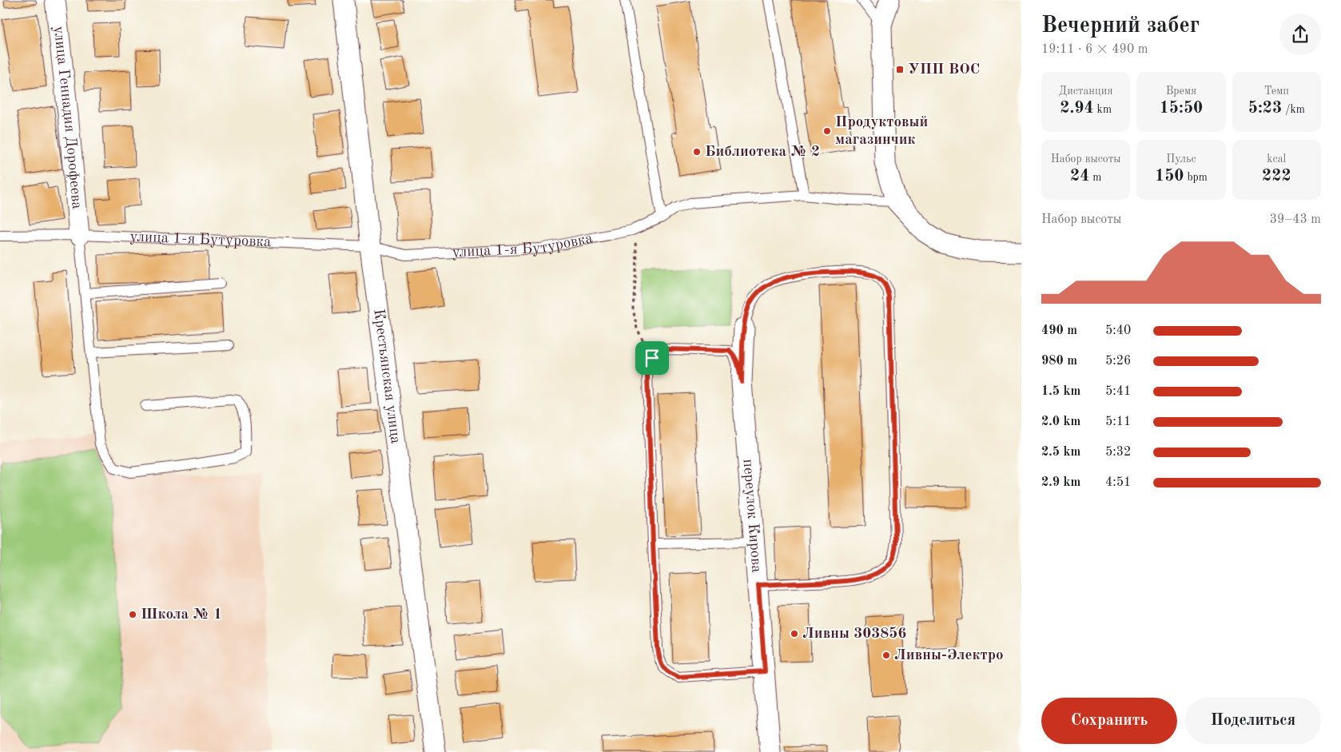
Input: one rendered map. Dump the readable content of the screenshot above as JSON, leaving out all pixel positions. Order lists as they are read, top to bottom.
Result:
{
  "streets": {
    "street": ["улица Геннадия Дорофеева", "Крестьянская улица", "переулок Кирова"],
    "lane": ["улица 1-я Бутуровка"]
  },
  "crossings": [
    ["улица Геннадия Дорофеева", "улица 1-я Бутуровка"],
    ["улица 1-я Бутуровка", "Крестьянская улица"]
  ],
  "places": {
    "transit": ["УПП ВОС"],
    "other": [
      "Продуктовый магазинчик",
      "Библиотека № 2",
      "Школа № 1",
      "Ливны 303856",
      "Ливны-Электро"
    ]
  },
  "page": {
    "heading": ["Вечерний забег", "19:11 · 6 × 490 m"],
    "stats": [
      ["Дистанция", "2.94 km"],
      ["Время", "15:50"],
      ["Темп", "5:23 /km"],
      ["Набор высоты", "24 m"],
      ["Пульс", "150 bpm"],
      ["kcal", "222"]
    ],
    "chart": ["Набор высоты", "39–43 m"],
    "list": [
      {
        "name": "490 m",
        "note": "5:40"
      },
      {
        "name": "980 m",
        "note": "5:26"
      },
      {
        "name": "1.5 km",
        "note": "5:41"
      },
      {
        "name": "2.0 km",
        "note": "5:11"
      },
      {
        "name": "2.5 km",
        "note": "5:32"
      },
      {
        "name": "2.9 km",
        "note": "4:51"
      }
    ],
    "buttons": ["Сохранить", "Поделиться"]
  }
}
